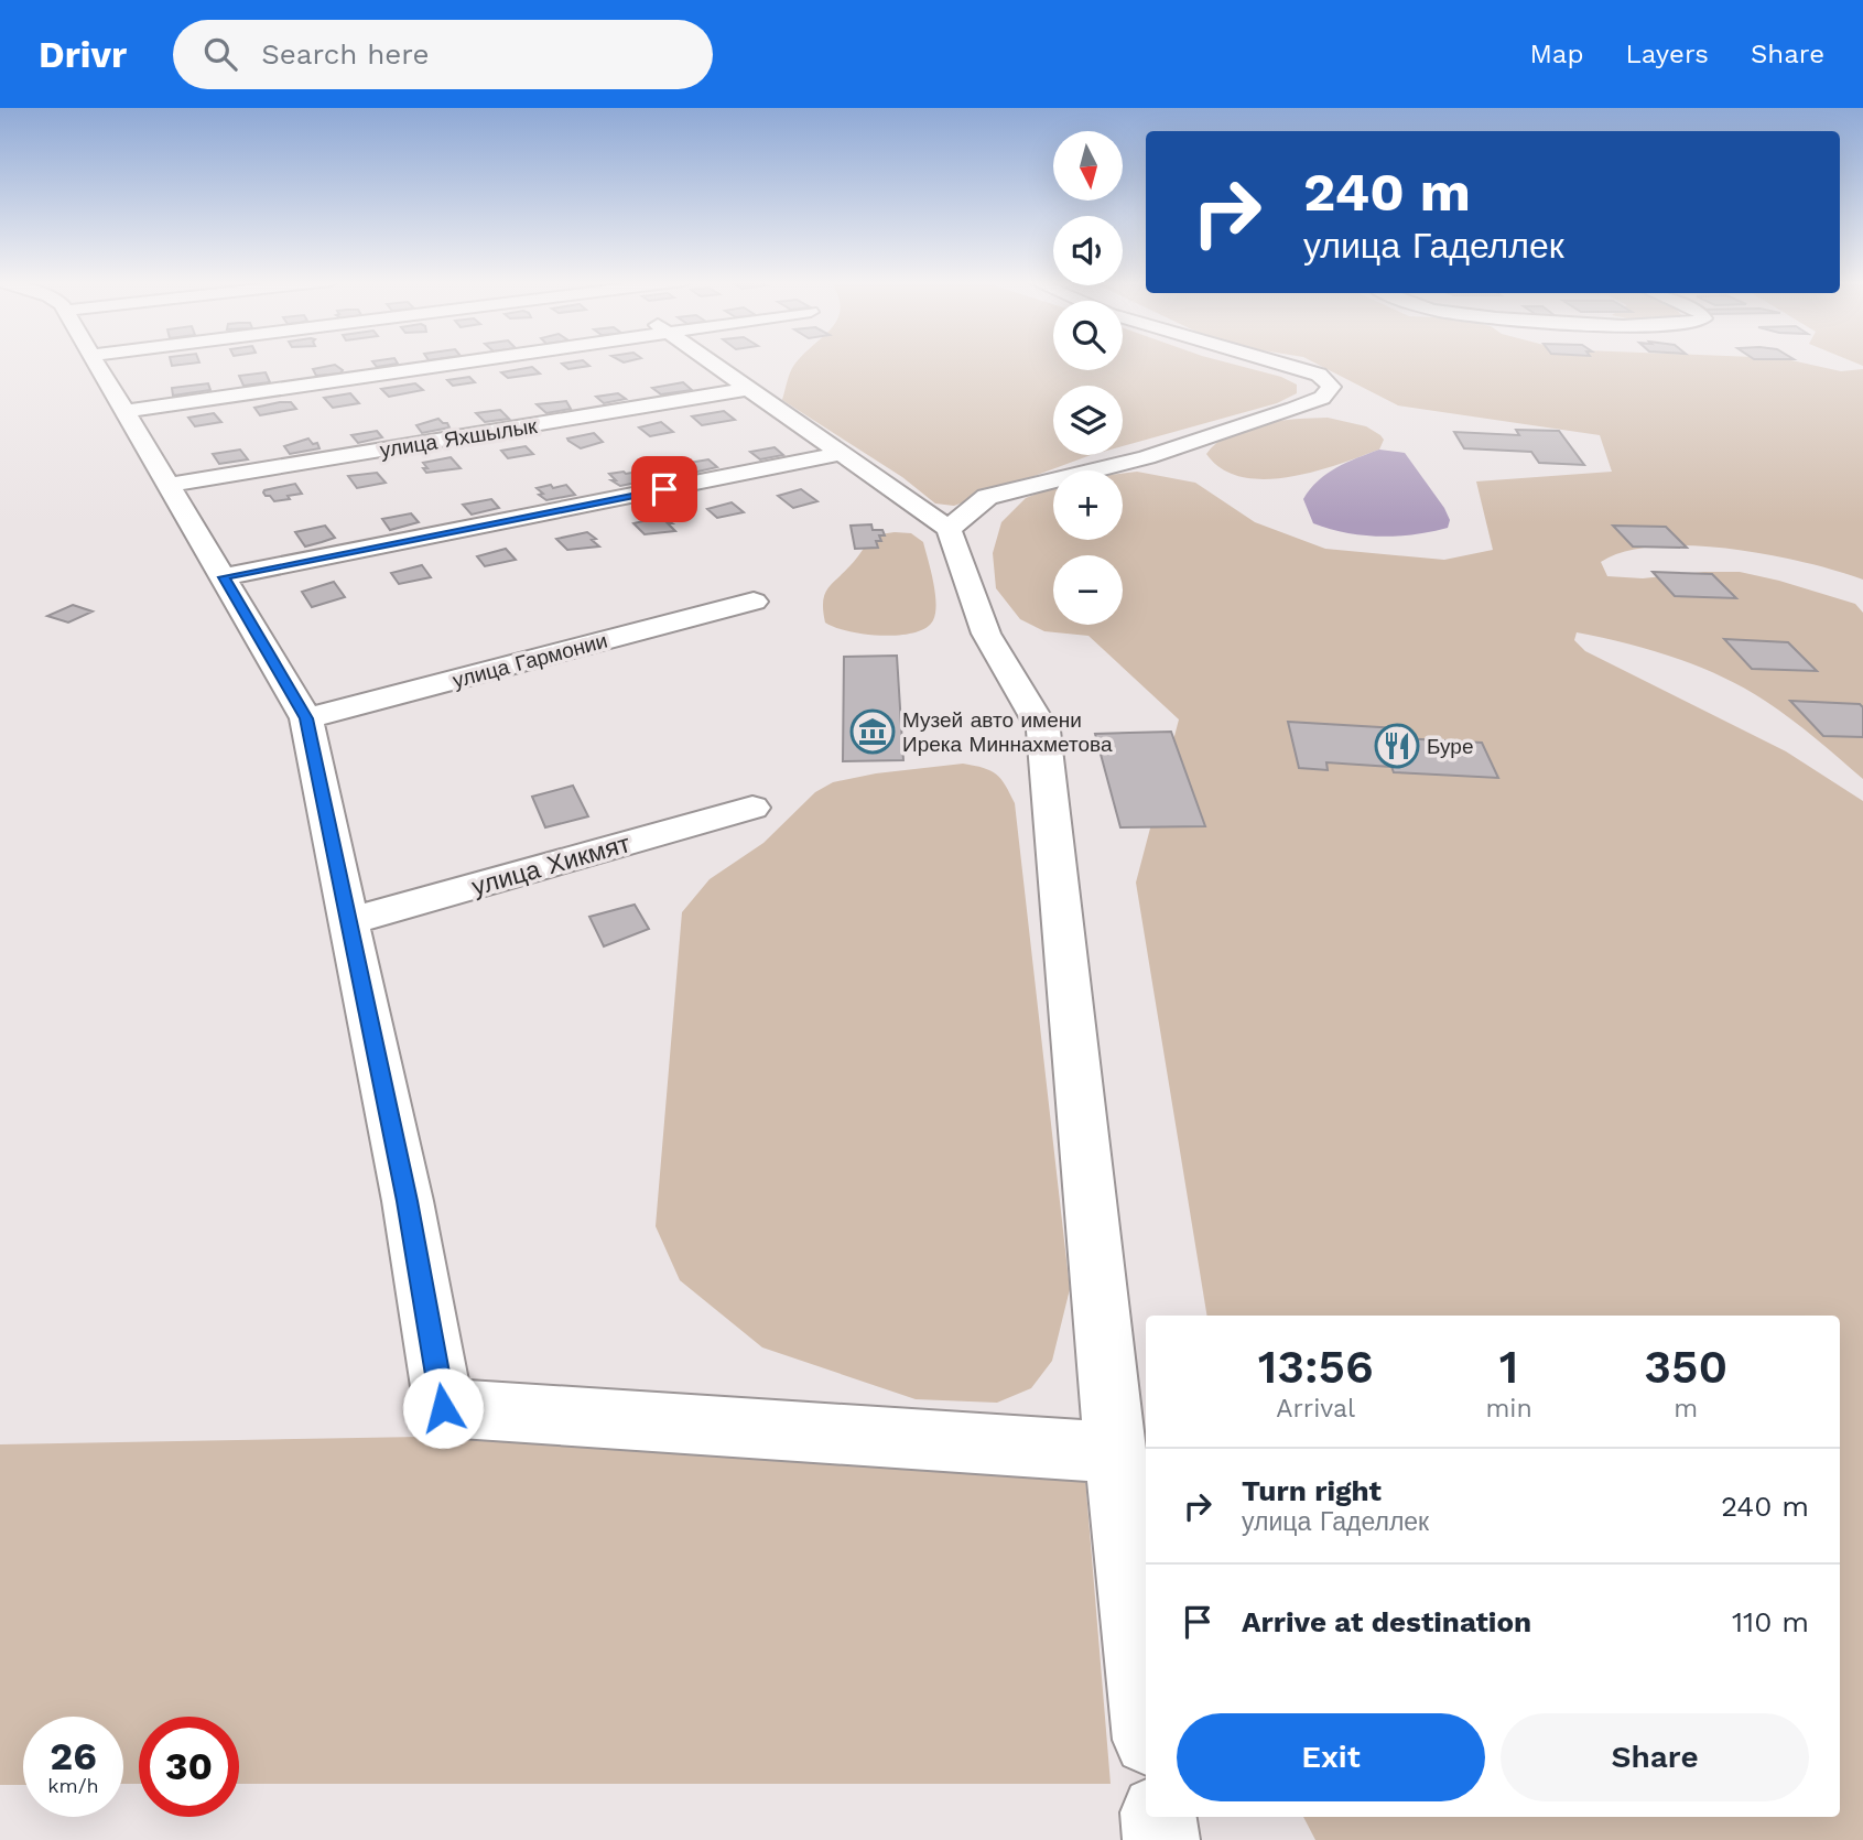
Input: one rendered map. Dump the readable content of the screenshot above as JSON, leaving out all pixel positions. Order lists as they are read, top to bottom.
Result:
{
  "streets": {
    "street": ["улица Яхшылык", "улица Гармонии", "улица Хикмят"]
  },
  "places": {
    "museum": ["Музей авто имени Ирека Миннахметова"],
    "restaurant": ["Буре"]
  },
  "north": "bottom",
  "page": {
    "header": "Drivr",
    "search": "Search here",
    "nav": ["Map", "Layers", "Share"],
    "map_buttons": ["+", "−"],
    "turn": ["240 m", "улица Гаделлек"],
    "eta": [
      "13:56",
      "Arrival",
      "1",
      "min",
      "350",
      "m"
    ],
    "list": [
      {
        "name": "Turn right",
        "note": "улица Гаделлек",
        "value": "240 m"
      },
      {
        "name": "Arrive at destination",
        "value": "110 m"
      }
    ],
    "buttons": ["Exit", "Share"],
    "speed": "26 km/h",
    "limit": "30"
  }
}
